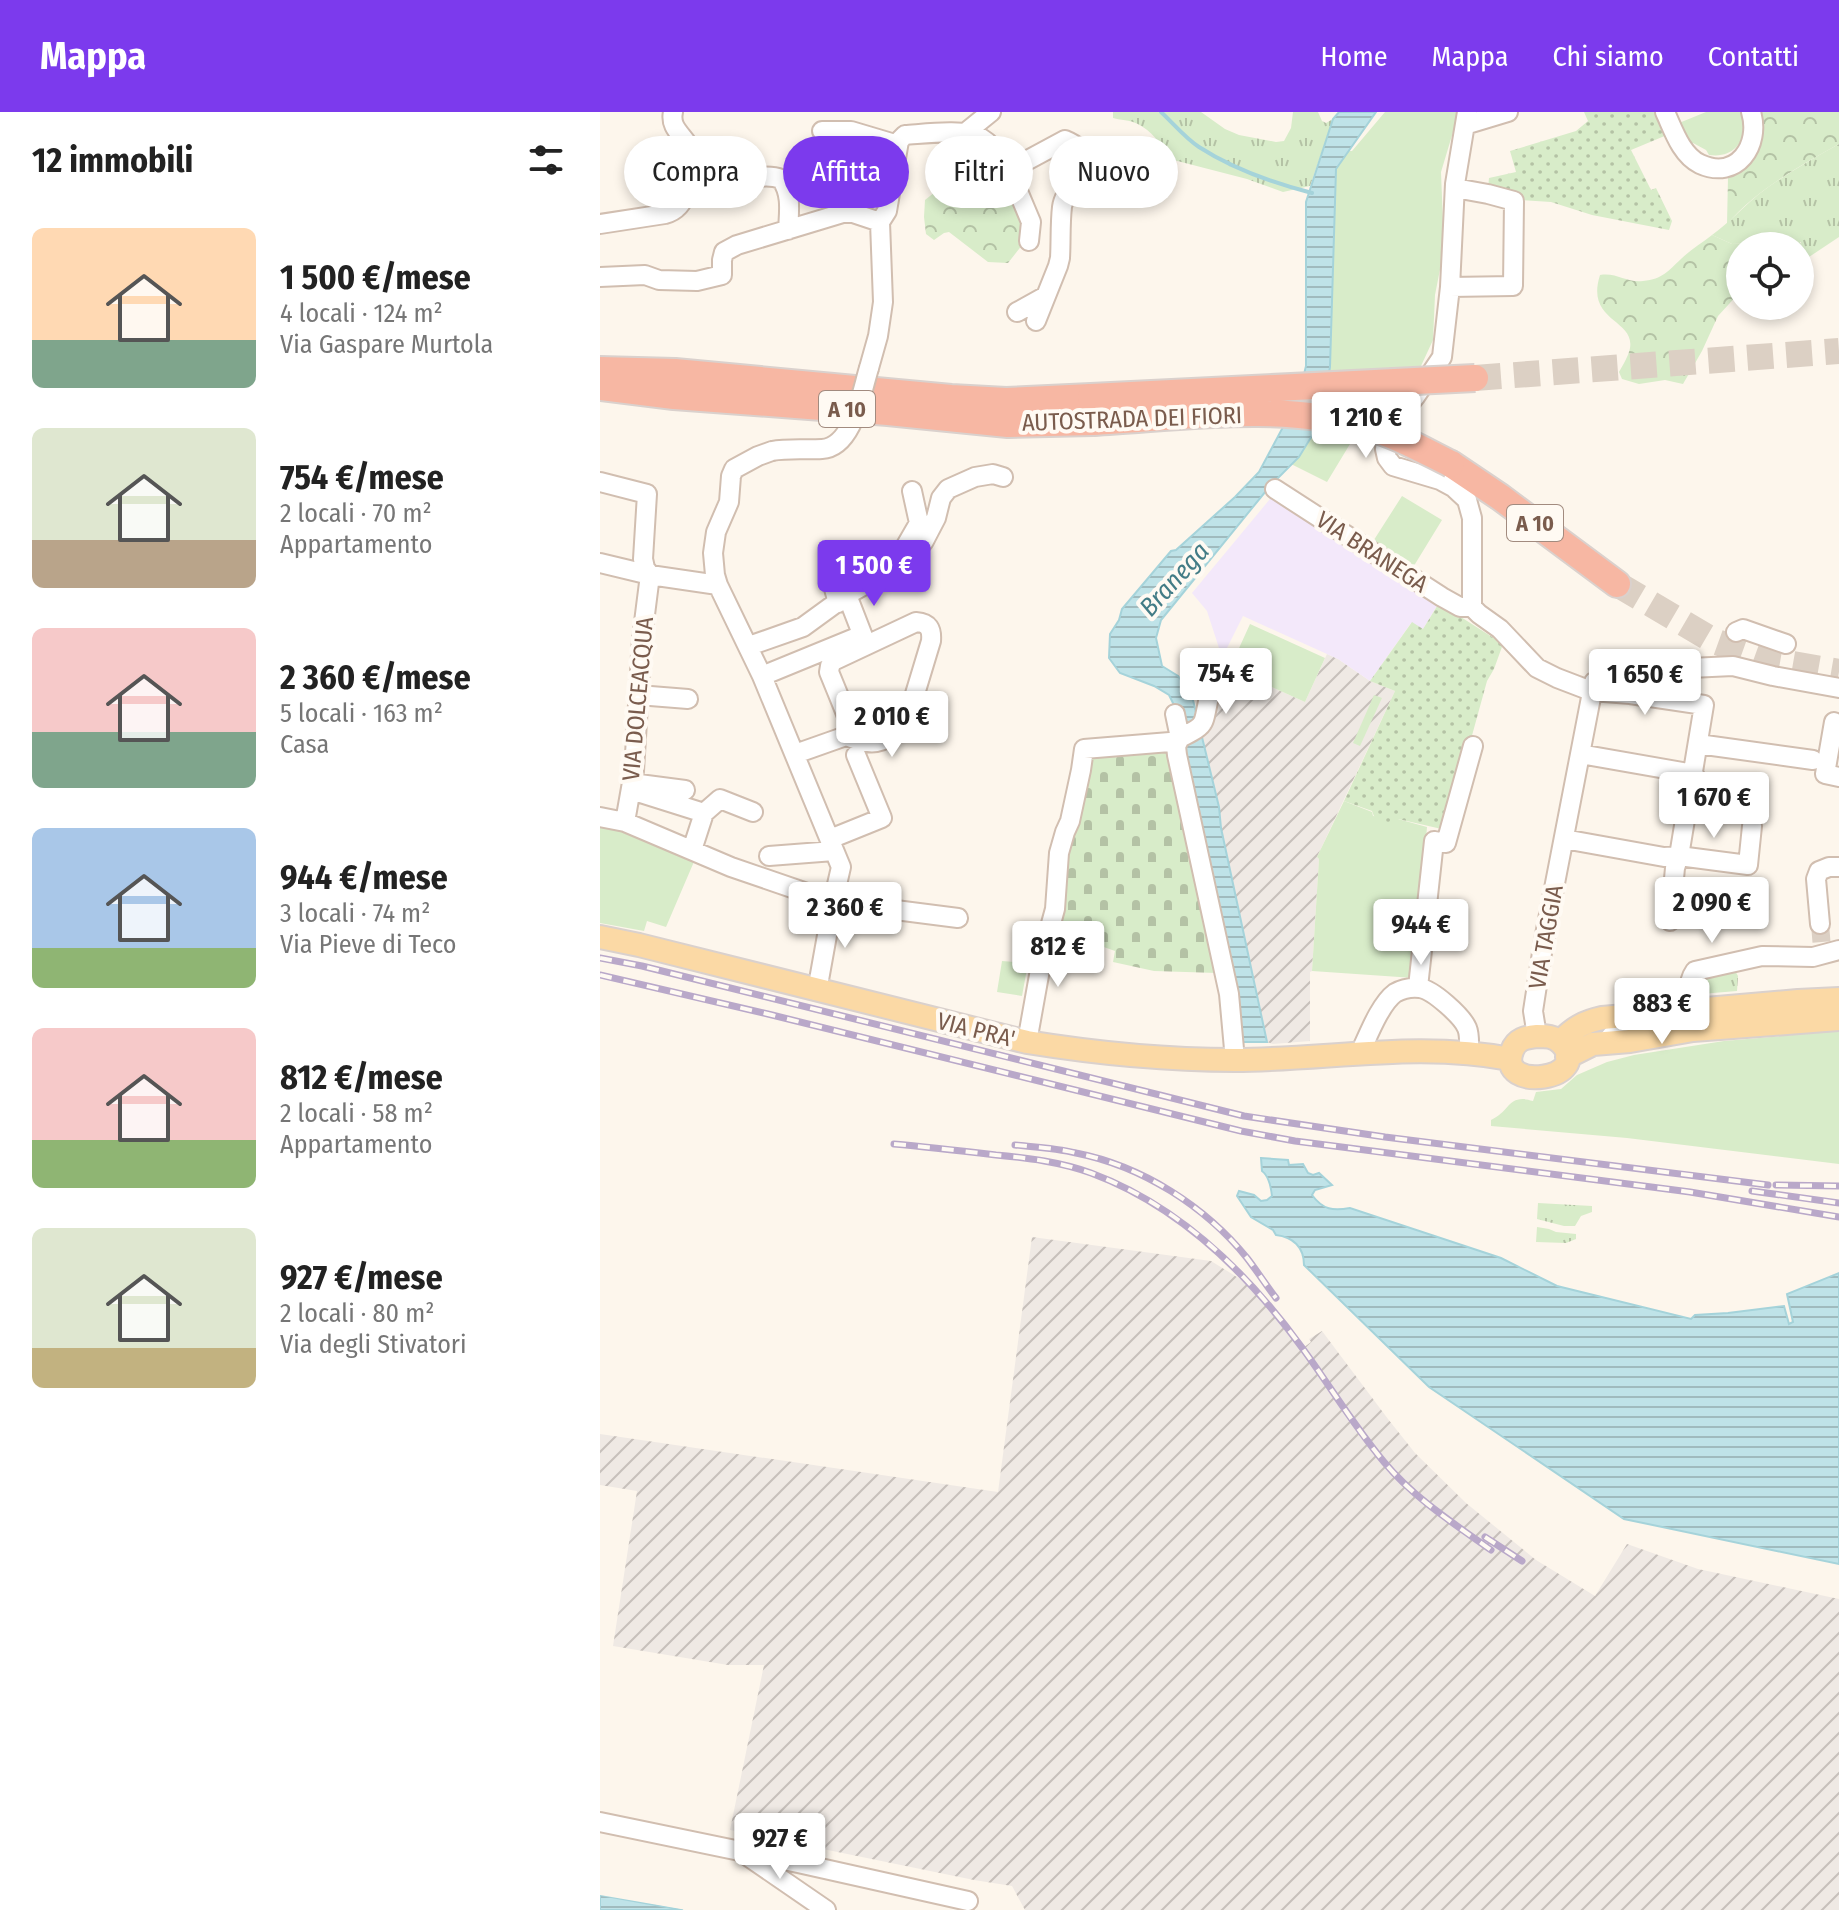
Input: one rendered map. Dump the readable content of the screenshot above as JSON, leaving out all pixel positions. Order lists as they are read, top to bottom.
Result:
{
  "streets": {
    "highway": ["A 10", "AUTOSTRADA DEI FIORI"],
    "main road": ["VIA PRA'"],
    "street": ["VIA BRANEGA", "VIA DOLCEACQUA", "VIA TAGGIA"]
  },
  "crossings": [
    ["VIA BRANEGA", "VIA TAGGIA"],
    ["VIA TAGGIA", "VIA PRA'"]
  ],
  "water": ["Branega"],
  "page": {
    "header": "Mappa",
    "nav": [
      "Home",
      "Mappa",
      "Chi siamo",
      "Contatti"
    ],
    "heading": "12 immobili",
    "chip": [
      "Compra",
      "Affitta",
      "Filtri",
      "Nuovo"
    ],
    "list": [
      {
        "name": "1 500 €/mese",
        "note": "4 locali · 124 m² · Via Gaspare Murtola"
      },
      {
        "name": "754 €/mese",
        "note": "2 locali · 70 m² · Appartamento"
      },
      {
        "name": "2 360 €/mese",
        "note": "5 locali · 163 m² · Casa"
      },
      {
        "name": "944 €/mese",
        "note": "3 locali · 74 m² · Via Pieve di Teco"
      },
      {
        "name": "812 €/mese",
        "note": "2 locali · 58 m² · Appartamento"
      },
      {
        "name": "927 €/mese",
        "note": "2 locali · 80 m² · Via degli Stivatori"
      }
    ],
    "price": [
      "1 210 €",
      "1 500 €",
      "754 €",
      "1 650 €",
      "2 010 €",
      "1 670 €",
      "2 090 €",
      "2 360 €",
      "944 €",
      "812 €",
      "883 €",
      "927 €"
    ]
  }
}
